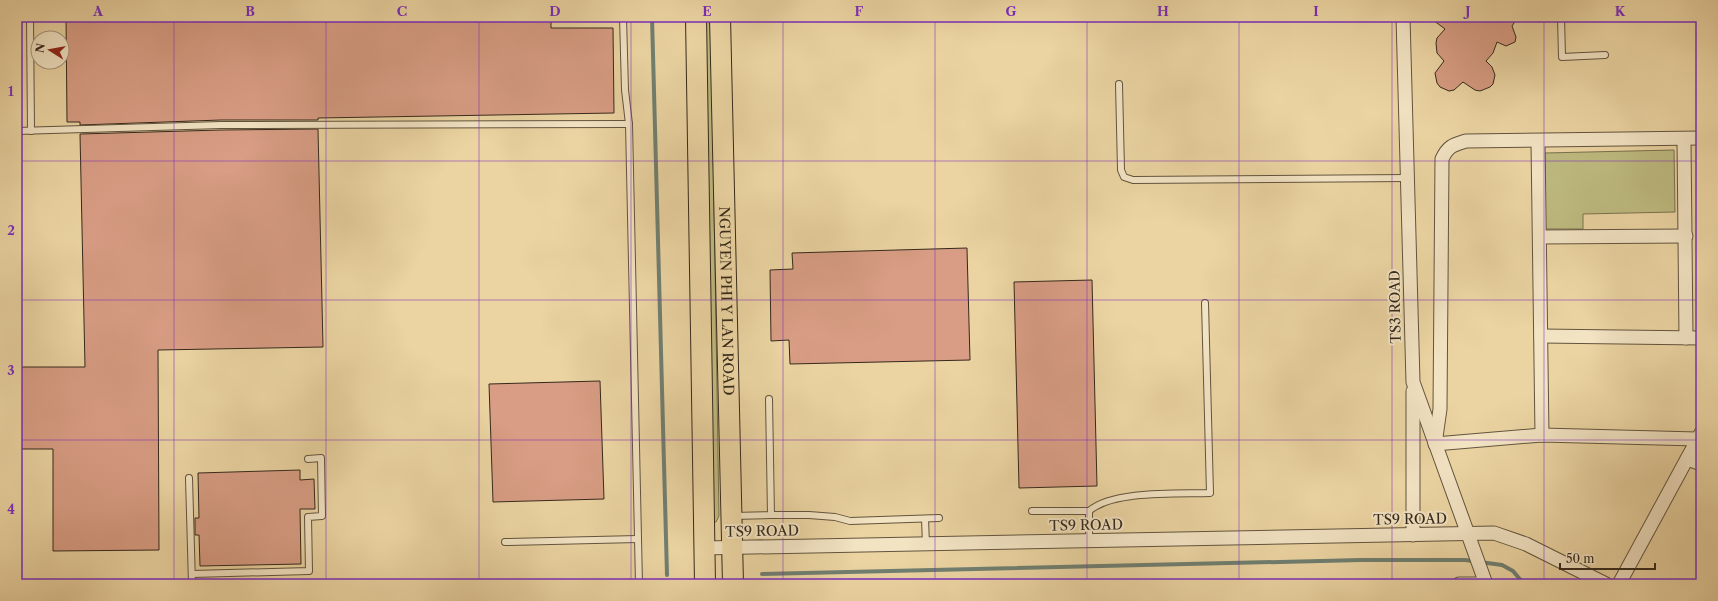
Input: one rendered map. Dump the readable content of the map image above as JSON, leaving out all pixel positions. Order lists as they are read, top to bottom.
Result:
{
  "streets": {
    "main road": ["NGUYEN PHI Y LAN ROAD"],
    "street": ["TS3 ROAD", "TS9 ROAD"]
  },
  "crossings": [
    ["NGUYEN PHI Y LAN ROAD", "TS9 ROAD"],
    ["TS3 ROAD", "TS9 ROAD"]
  ],
  "scale_bar": "50 m",
  "north": "left",
  "grid": {
    "columns": [
      "A",
      "B",
      "C",
      "D",
      "E",
      "F",
      "G",
      "H",
      "I",
      "J",
      "K"
    ],
    "rows": [
      "1",
      "2",
      "3",
      "4"
    ]
  }
}
